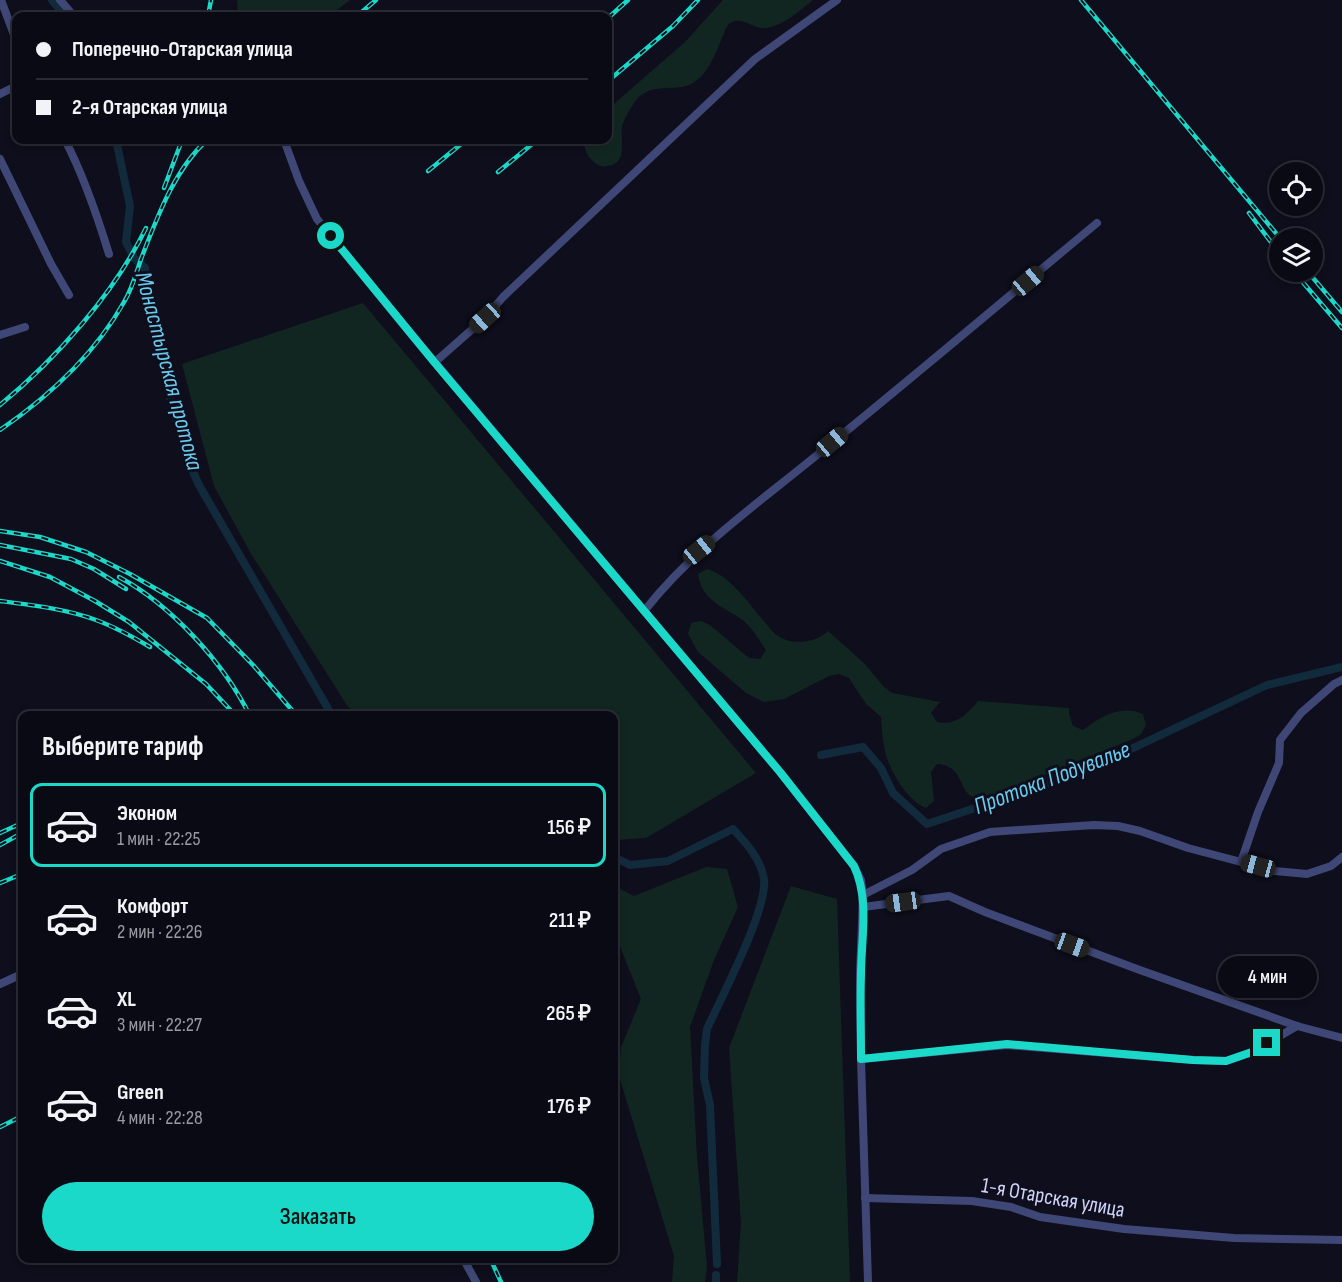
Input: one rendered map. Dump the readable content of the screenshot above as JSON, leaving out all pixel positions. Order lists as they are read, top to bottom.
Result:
{
  "streets": {
    "street": ["1-я Отарская улица"]
  },
  "water": ["Монастырская протока", "Протока Подувалье"],
  "page": {
    "banner": ["Поперечно-Отарская улица", "2-я Отарская улица"],
    "heading": "Выберите тариф",
    "list": [
      {
        "name": "Эконом",
        "note": "1 мин · 22:25",
        "value": "156 ₽"
      },
      {
        "name": "Комфорт",
        "note": "2 мин · 22:26",
        "value": "211 ₽"
      },
      {
        "name": "XL",
        "note": "3 мин · 22:27",
        "value": "265 ₽"
      },
      {
        "name": "Green",
        "note": "4 мин · 22:28",
        "value": "176 ₽"
      }
    ],
    "bubble": "4 мин",
    "buttons": "Заказать"
  }
}
